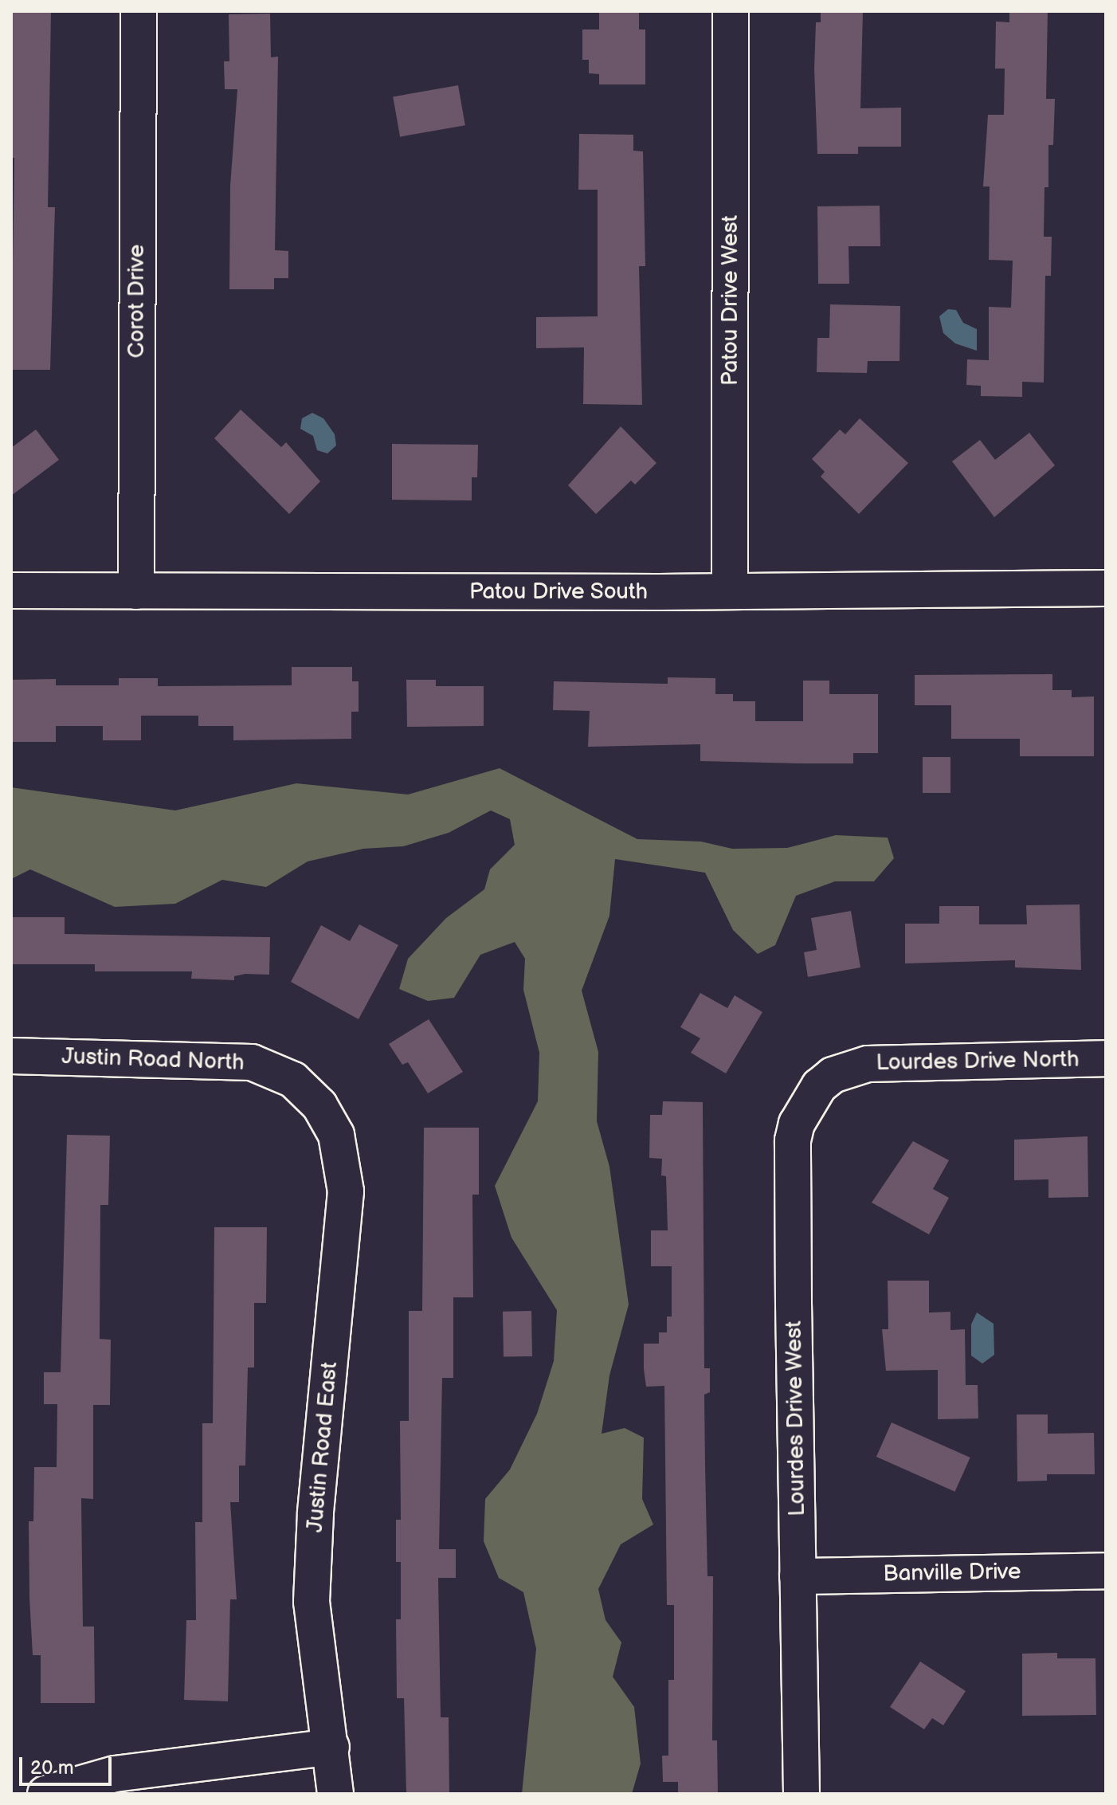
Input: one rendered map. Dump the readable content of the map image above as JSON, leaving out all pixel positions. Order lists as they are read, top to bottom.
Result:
{
  "streets": {
    "street": [
      "Patou Drive West",
      "Corot Drive",
      "Patou Drive South",
      "Justin Road North",
      "Lourdes Drive North",
      "Lourdes Drive West",
      "Justin Road East",
      "Banville Drive"
    ]
  },
  "crossings": [
    ["Patou Drive West", "Patou Drive South"],
    ["Corot Drive", "Patou Drive South"],
    ["Justin Road North", "Justin Road East"],
    ["Lourdes Drive North", "Lourdes Drive West"],
    ["Lourdes Drive West", "Banville Drive"]
  ],
  "scale_bar": "20 m"
}
